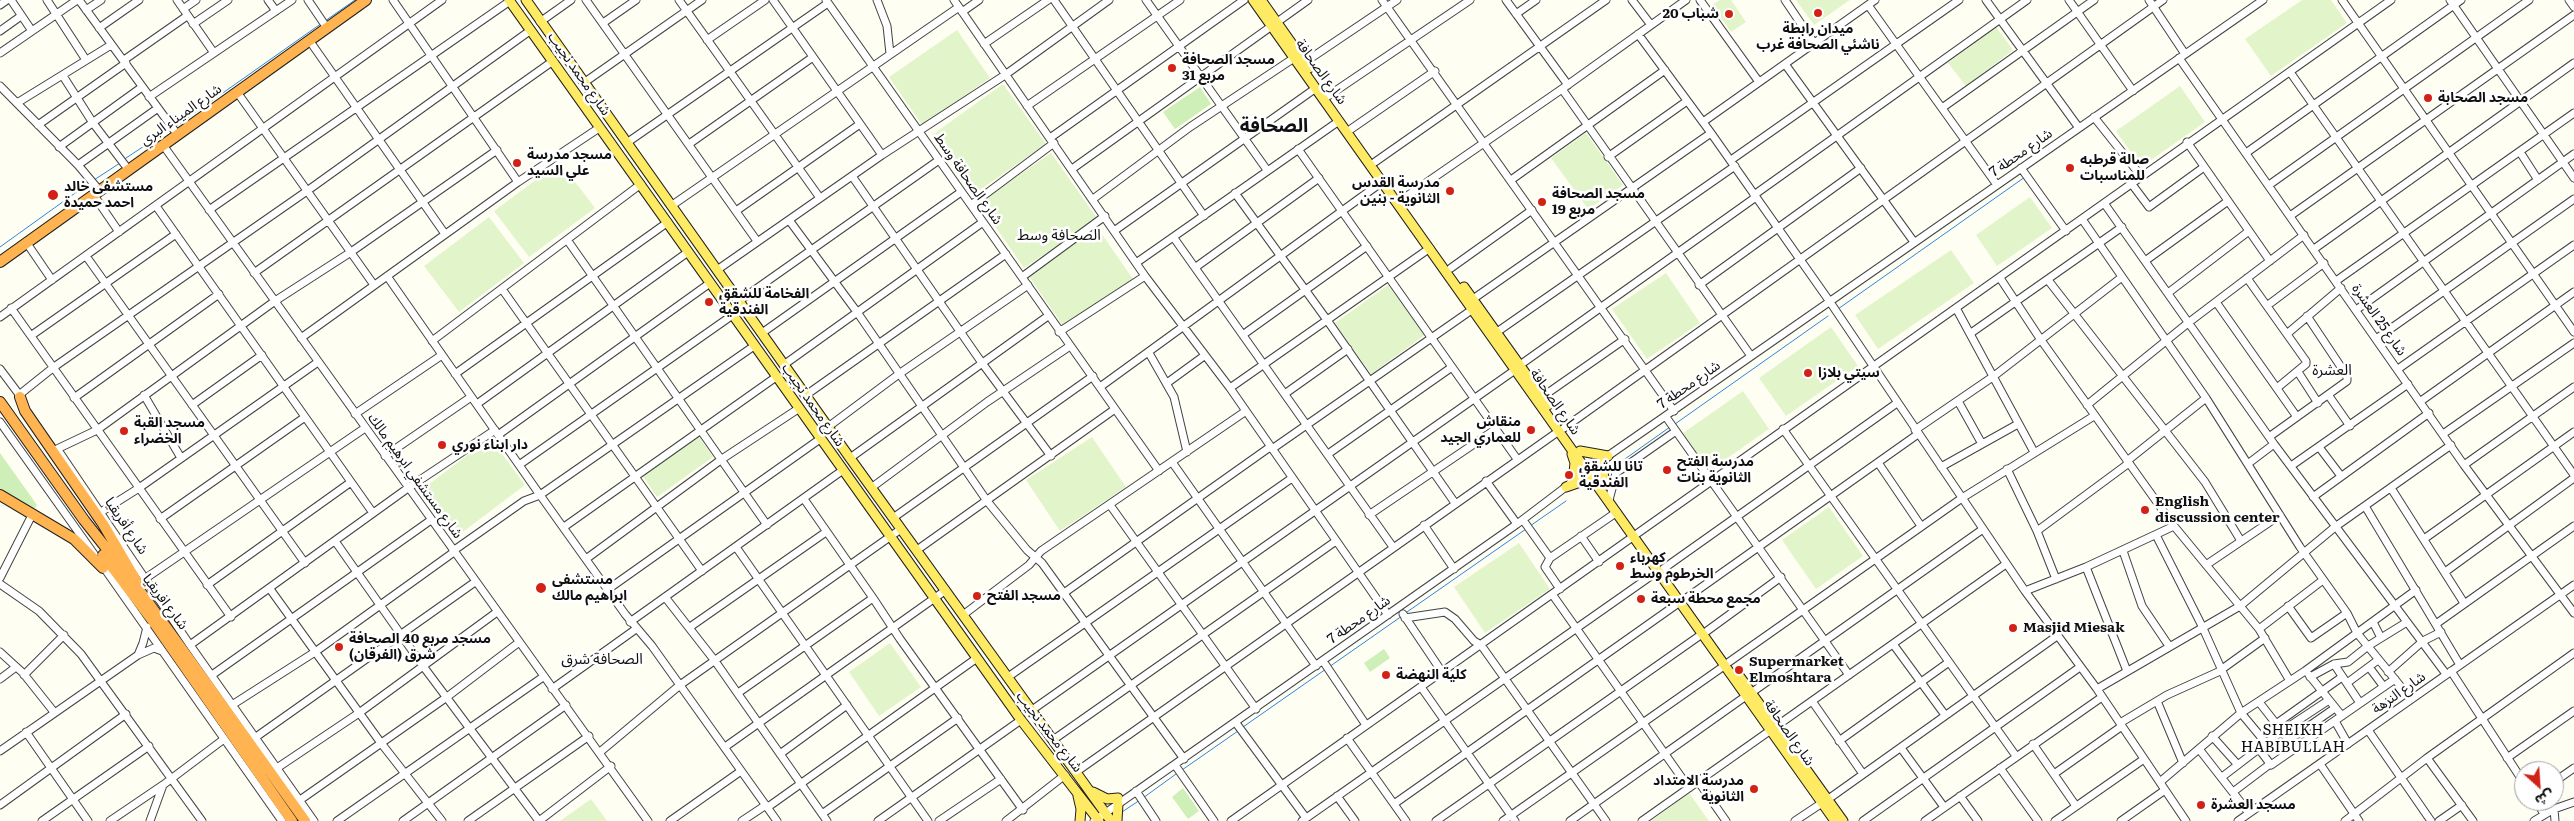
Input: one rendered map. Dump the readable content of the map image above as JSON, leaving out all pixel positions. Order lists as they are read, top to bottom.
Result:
{
  "streets": {
    "highway": ["شارع الميناء البري", "شارع افريقيا"],
    "main road": ["شارع الصحافة", "شارع محمد نجيب"],
    "street": [
      "شارع محطة 7",
      "شارع الصحافة وسط",
      "شارع 25 العشرة",
      "شارع مستشفي ابرهيم مالك",
      "شارع أفريقيا",
      "شارع النزهة"
    ]
  },
  "crossings": [
    ["شارع الصحافة", "شارع محطة 7"],
    ["شارع محمد نجيب", "شارع محطة 7"],
    ["شارع الميناء البري", "شارع مستشفي ابرهيم مالك"],
    ["شارع محطة 7", "شارع 25 العشرة"],
    ["شارع 25 العشرة", "شارع النزهة"]
  ],
  "districts": [
    "الصحافة",
    "الصحافة وسط",
    "العشرة",
    "الصحافة شرق",
    "SHEIKH HABIBULLAH"
  ],
  "places": [
    "ميدان رابطة ناشئي الصحافة غرب",
    "شباب 20",
    "مسجد الصحافة مربع 31",
    "مسجد الصحابة",
    "مسجد مدرسة علي السيد",
    "صالة قرطبه للمناسبات",
    "مدرسة القدس الثانوية - بنين",
    "مستشفى خالد احمد حميدة",
    "مسجد الصحافة مربع 19",
    "الفخامة للشقق الفندقية",
    "سيتي بلازا",
    "منقاش للعماري الجيد",
    "مسجد القبة الخضراء",
    "دار ابناء نوري",
    "مدرسة الفتح الثانوية بنات",
    "تانا للشقق الفندقية",
    "English discussion center",
    "كهرباء الخرطوم وسط",
    "مستشفى ابراهيم مالك",
    "مسجد الفتح",
    "مجمع محطة سبعة",
    "Masjid Miesak",
    "مسجد مربع 40 الصحافة شرق (الفرقان)",
    "Supermarket Elmoshtara",
    "كلية النهضة",
    "مدرسة الامتداد الثانوية",
    "مسجد العشرة"
  ],
  "north": "bottom right"
}
